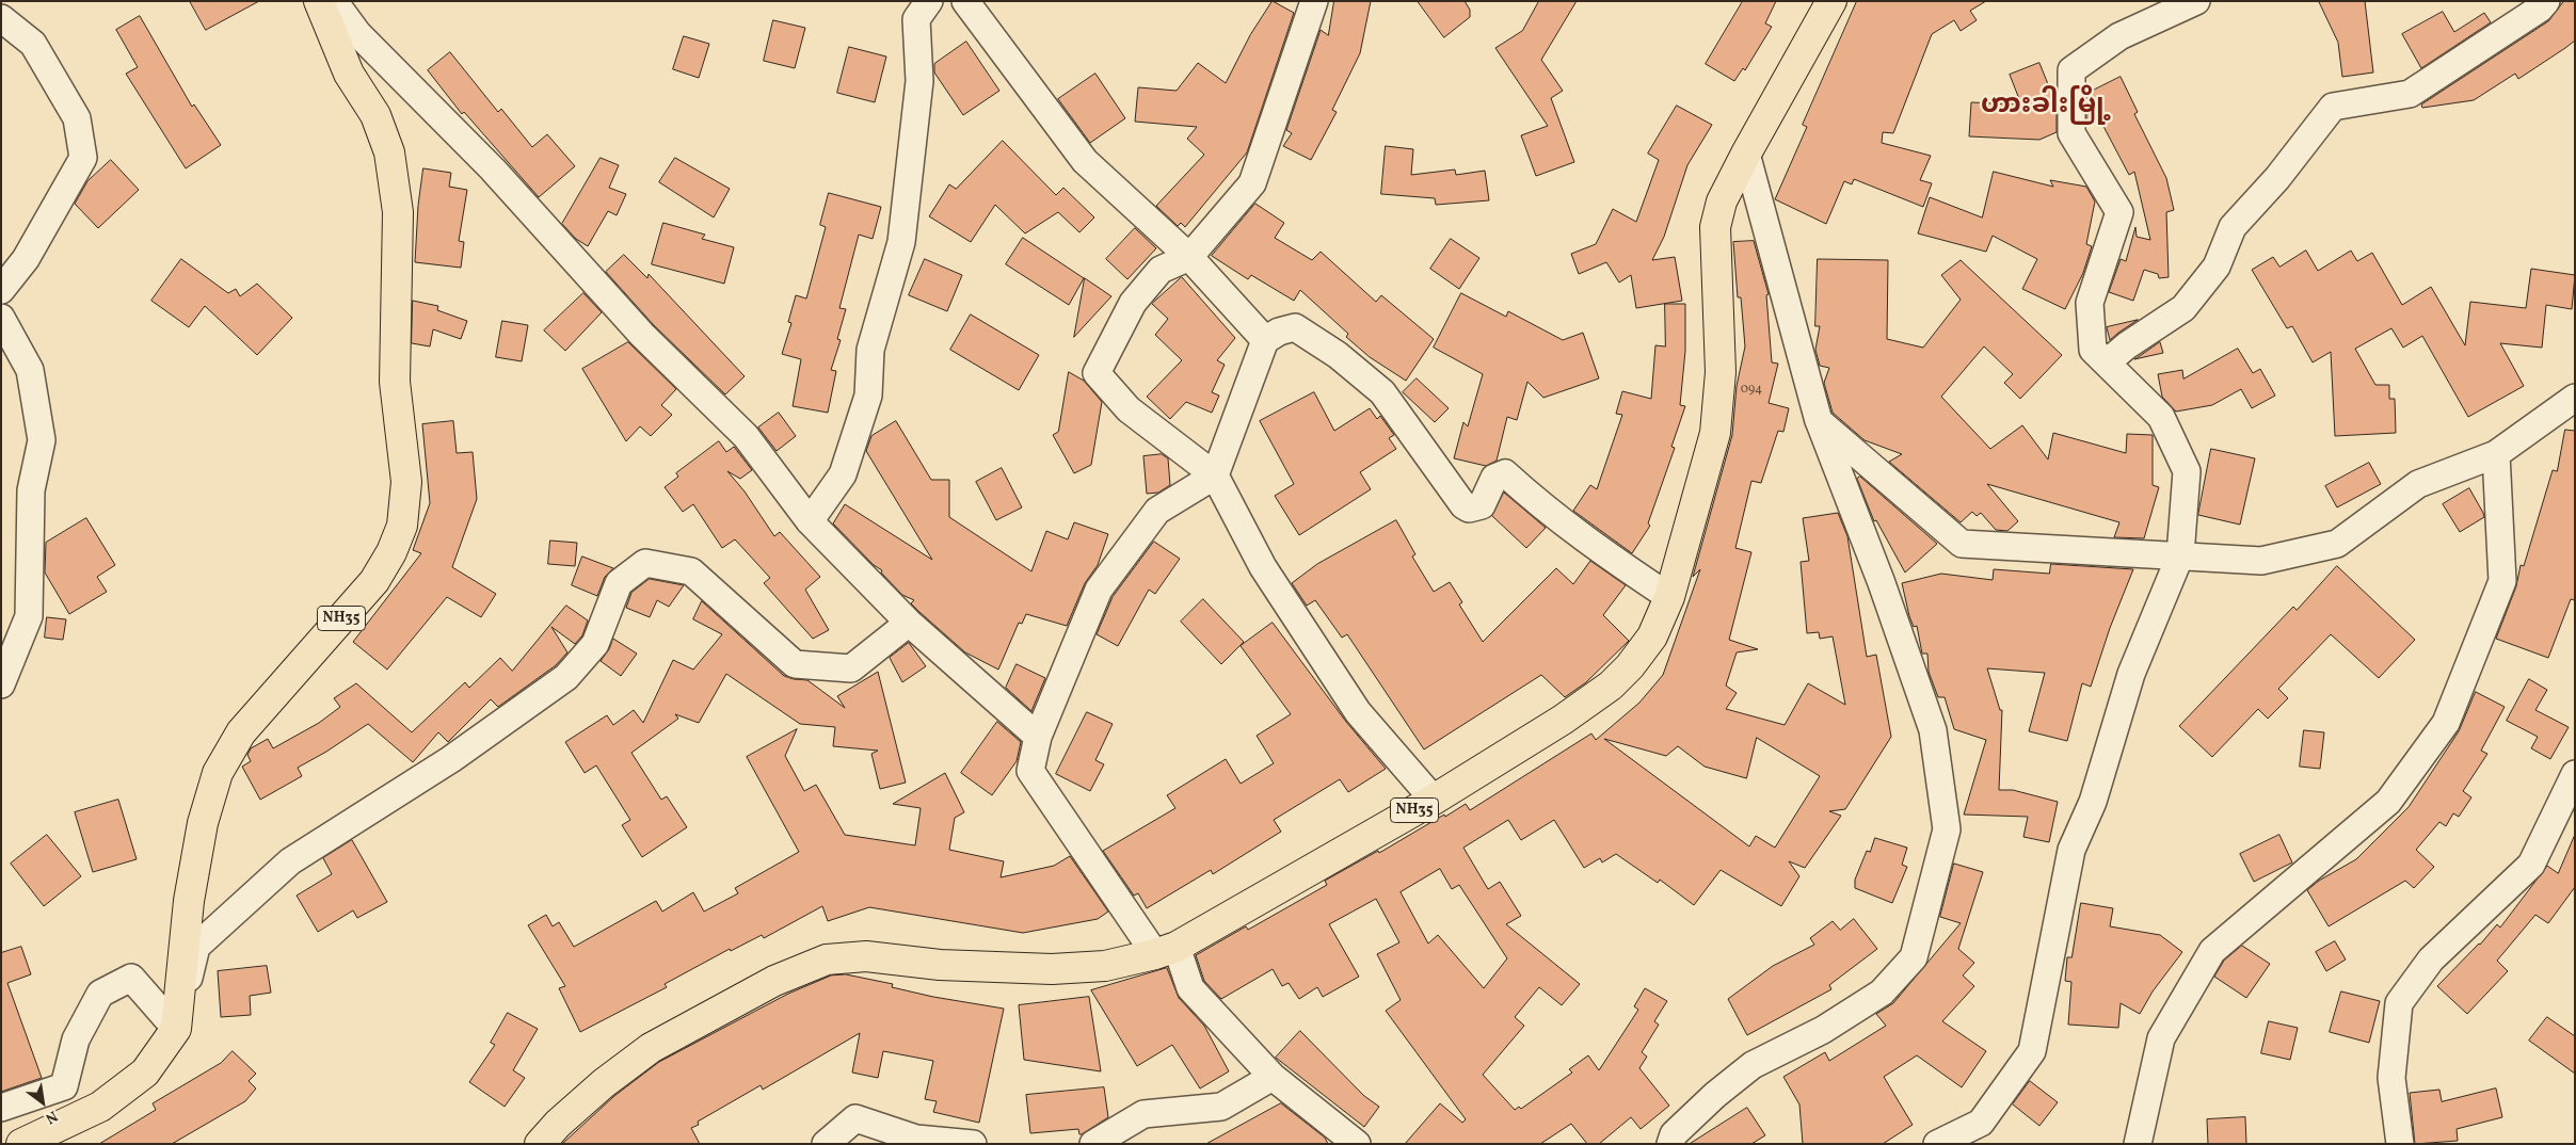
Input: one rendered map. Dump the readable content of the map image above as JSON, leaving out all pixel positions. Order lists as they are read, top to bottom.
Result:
{
  "streets": {
    "highway": ["NH35"]
  },
  "districts": ["ဟားခါးမြို့"],
  "house_numbers": ["094"],
  "north": "bottom right"
}
